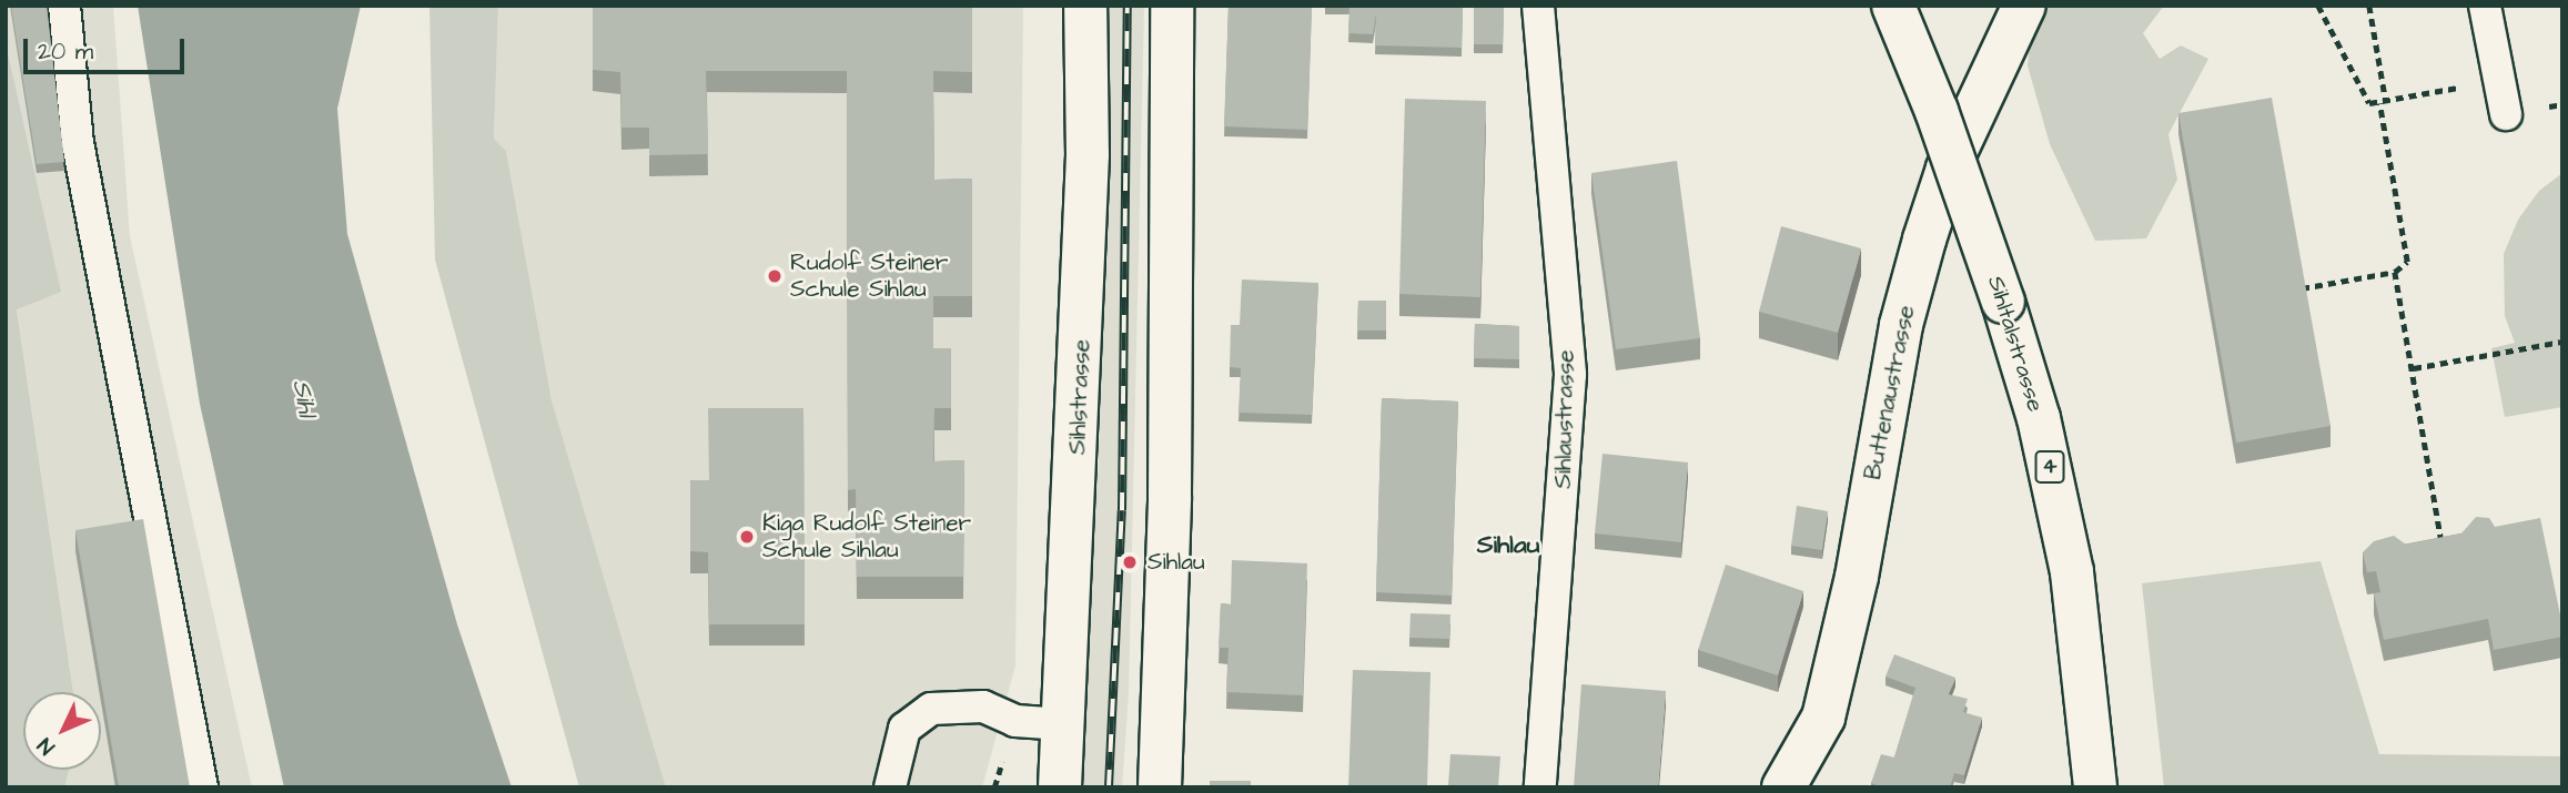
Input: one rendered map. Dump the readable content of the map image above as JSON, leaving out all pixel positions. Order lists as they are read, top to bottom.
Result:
{
  "streets": {
    "street": [
      "Sihltalstrasse",
      "Buttenaustrasse",
      "Sihlstrasse",
      "4"
    ],
    "lane": ["Sihlaustrasse"]
  },
  "districts": ["Sihlau"],
  "water": ["Sihl"],
  "places": ["Rudolf Steiner Schule Sihlau", "Kiga Rudolf Steiner Schule Sihlau", "Sihlau"],
  "scale_bar": "20 m",
  "north": "bottom left"
}
